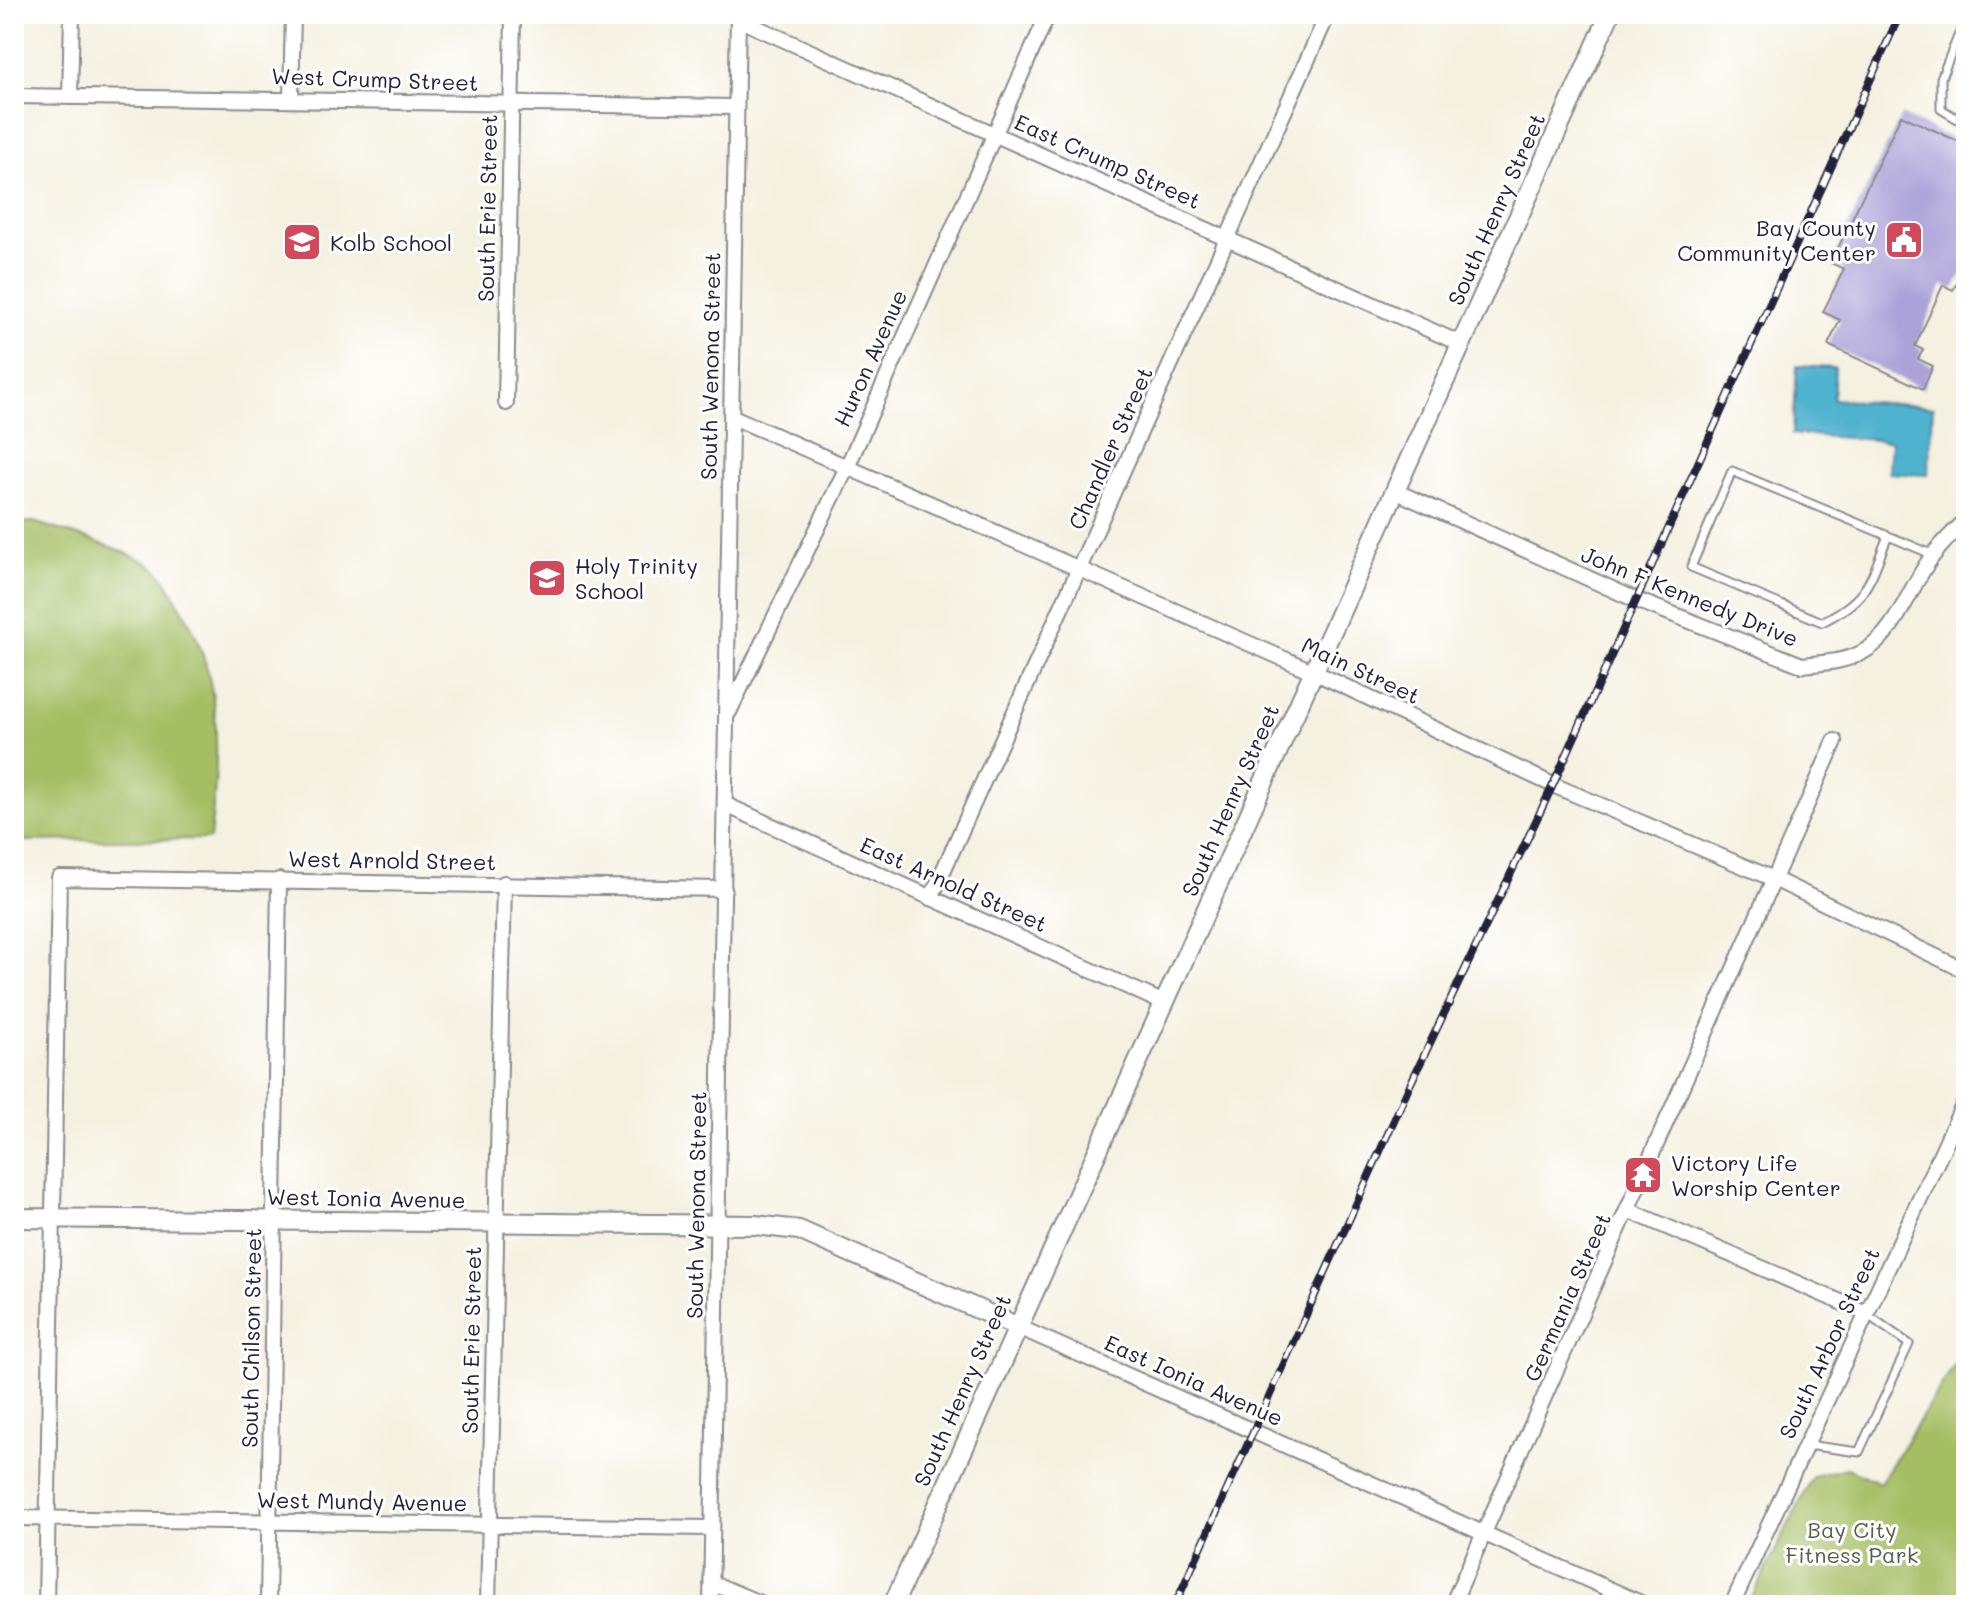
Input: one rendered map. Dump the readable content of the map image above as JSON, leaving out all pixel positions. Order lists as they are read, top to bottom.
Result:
{
  "streets": {
    "street": [
      "West Crump Street",
      "East Crump Street",
      "South Erie Street",
      "South Henry Street",
      "Huron Avenue",
      "South Wenona Street",
      "Chandler Street",
      "John F Kennedy Drive",
      "Main Street",
      "West Arnold Street",
      "East Arnold Street",
      "West Ionia Avenue",
      "Germania Street",
      "South Chilson Street",
      "South Arbor Street",
      "East Ionia Avenue",
      "West Mundy Avenue"
    ]
  },
  "crossings": [
    ["West Crump Street", "South Erie Street"],
    ["West Crump Street", "South Wenona Street"],
    ["East Crump Street", "South Henry Street"],
    ["East Crump Street", "Huron Avenue"],
    ["East Crump Street", "South Wenona Street"],
    ["East Crump Street", "Chandler Street"],
    ["South Erie Street", "West Arnold Street"],
    ["South Erie Street", "West Ionia Avenue"],
    ["South Erie Street", "West Mundy Avenue"],
    ["South Henry Street", "John F Kennedy Drive"],
    ["South Henry Street", "Main Street"],
    ["South Henry Street", "East Arnold Street"],
    ["South Henry Street", "East Ionia Avenue"],
    ["Huron Avenue", "South Wenona Street"],
    ["Huron Avenue", "Main Street"],
    ["South Wenona Street", "Main Street"],
    ["South Wenona Street", "West Arnold Street"],
    ["South Wenona Street", "East Arnold Street"],
    ["South Wenona Street", "West Ionia Avenue"],
    ["South Wenona Street", "East Ionia Avenue"],
    ["South Wenona Street", "West Mundy Avenue"],
    ["Chandler Street", "Main Street"],
    ["Chandler Street", "East Arnold Street"],
    ["Main Street", "Germania Street"],
    ["West Arnold Street", "West Ionia Avenue"],
    ["West Arnold Street", "South Chilson Street"],
    ["West Ionia Avenue", "South Chilson Street"],
    ["West Ionia Avenue", "East Ionia Avenue"],
    ["Germania Street", "East Ionia Avenue"],
    ["South Chilson Street", "West Mundy Avenue"]
  ],
  "parks": ["Bay City Fitness Park"],
  "places": {
    "public building": ["Bay County Community Center"],
    "school or university": ["Kolb School", "Holy Trinity School"],
    "temple": ["Victory Life Worship Center"]
  }
}
